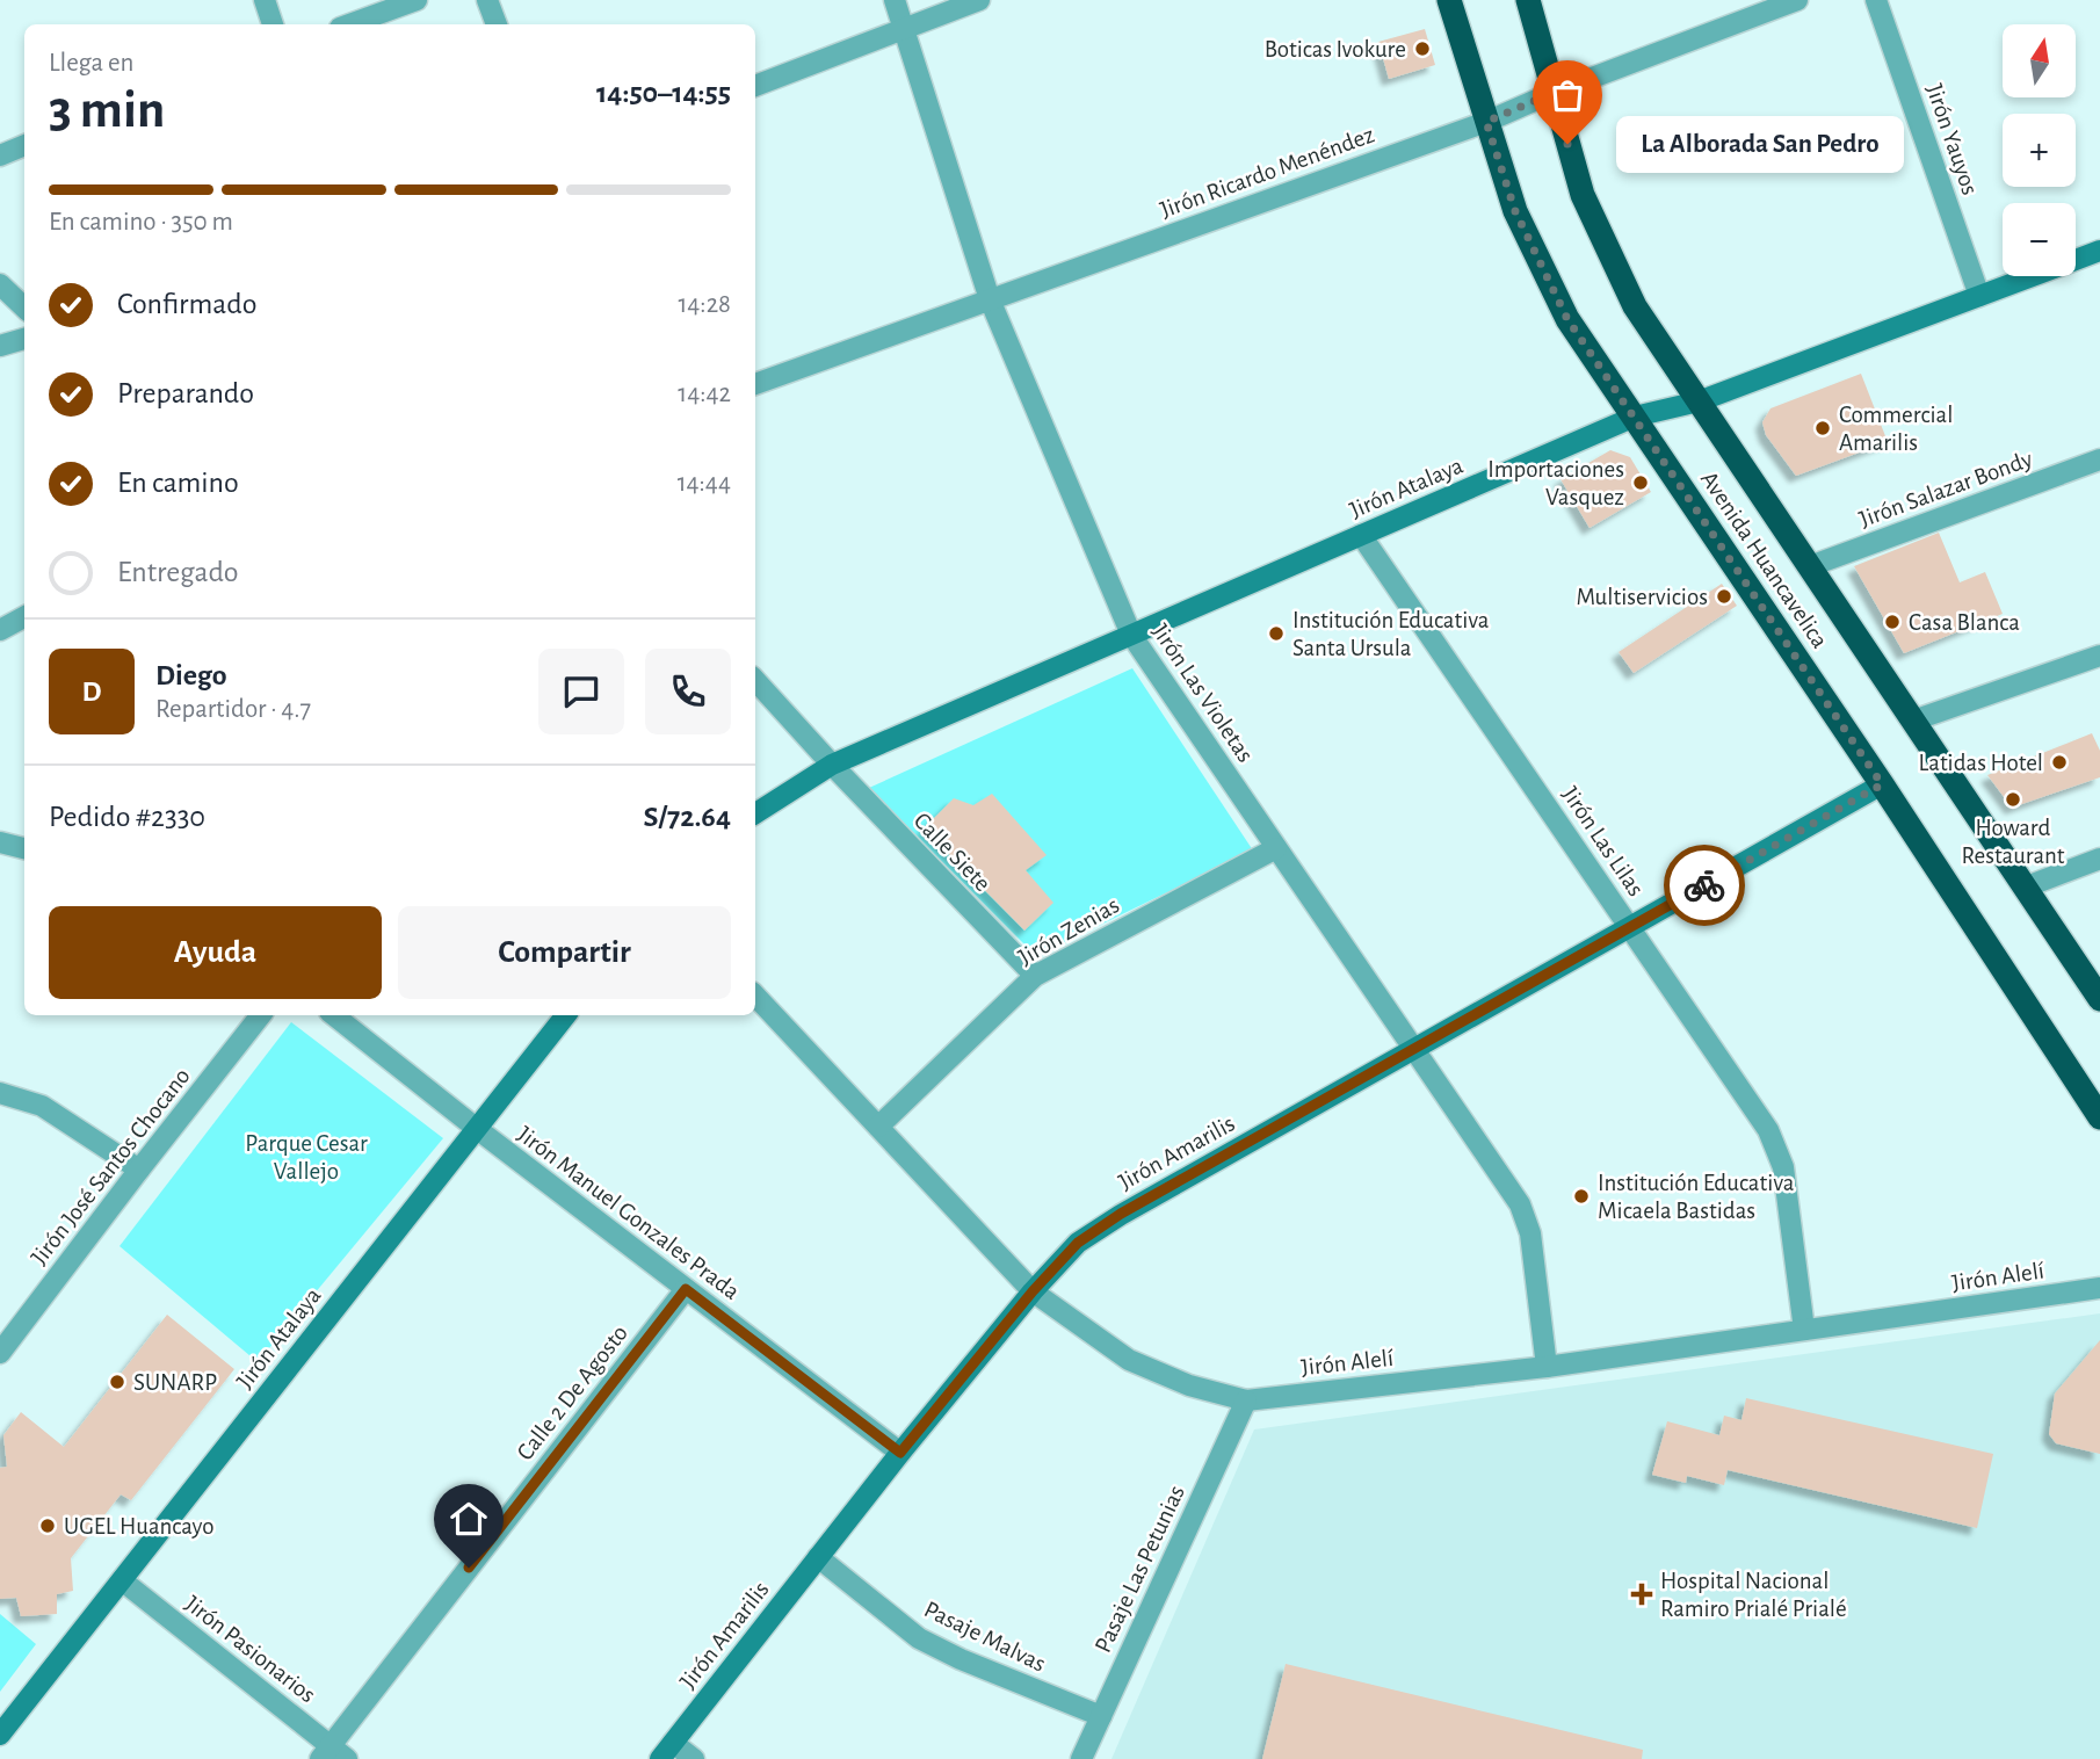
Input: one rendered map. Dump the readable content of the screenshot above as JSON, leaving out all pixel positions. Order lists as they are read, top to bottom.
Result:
{
  "streets": {
    "highway": ["Avenida Huancavelica"],
    "street": [
      "Jirón Yauyos",
      "Jirón Ricardo Menéndez",
      "Jirón Atalaya",
      "Jirón Salazar Bondy",
      "Jirón Las Violetas",
      "Jirón Las Lilas",
      "Calle Siete",
      "Jirón Zenias",
      "Jirón Amarilis",
      "Jirón José Santos Chocano",
      "Jirón Manuel Gonzales Prada",
      "Jirón Alelí",
      "Calle 2 De Agosto",
      "Pasaje Las Petunias",
      "Pasaje Malvas",
      "Jirón Pasionarios"
    ]
  },
  "crossings": [
    ["Jirón Yauyos", "Jirón Atalaya"],
    ["Jirón Ricardo Menéndez", "Avenida Huancavelica"],
    ["Jirón Ricardo Menéndez", "Jirón Las Violetas"],
    ["Jirón Atalaya", "Avenida Huancavelica"],
    ["Jirón Atalaya", "Jirón Las Violetas"],
    ["Jirón Atalaya", "Jirón Las Lilas"],
    ["Jirón Atalaya", "Calle Siete"],
    ["Jirón Atalaya", "Jirón Manuel Gonzales Prada"],
    ["Jirón Atalaya", "Jirón Pasionarios"],
    ["Jirón Salazar Bondy", "Avenida Huancavelica"],
    ["Avenida Huancavelica", "Jirón Amarilis"],
    ["Jirón Las Violetas", "Jirón Zenias"],
    ["Jirón Las Violetas", "Jirón Amarilis"],
    ["Jirón Las Violetas", "Jirón Alelí"],
    ["Jirón Las Lilas", "Jirón Amarilis"],
    ["Jirón Las Lilas", "Jirón Alelí"],
    ["Calle Siete", "Jirón Zenias"],
    ["Jirón Zenias", "Jirón Alelí"],
    ["Jirón Amarilis", "Jirón Manuel Gonzales Prada"],
    ["Jirón Amarilis", "Jirón Alelí"],
    ["Jirón Amarilis", "Pasaje Malvas"],
    ["Jirón Manuel Gonzales Prada", "Calle 2 De Agosto"],
    ["Jirón Alelí", "Pasaje Las Petunias"],
    ["Calle 2 De Agosto", "Jirón Pasionarios"],
    ["Pasaje Las Petunias", "Pasaje Malvas"]
  ],
  "parks": ["Parque Cesar Vallejo"],
  "places": {
    "other": [
      "Boticas Ivokure",
      "La Alborada San Pedro",
      "Commercial Amarilis",
      "Importaciones Vasquez",
      "Multiservicios",
      "Casa Blanca",
      "Institución Educativa Santa Ursula",
      "Latidas Hotel",
      "Howard Restaurant",
      "Institución Educativa Micaela Bastidas",
      "SUNARP",
      "UGEL Huancayo"
    ],
    "health": ["Hospital Nacional Ramiro Prialé Prialé"]
  },
  "north": "top",
  "page": {
    "map_buttons": ["+", "−"],
    "heading": ["3 min", "Llega en", "14:50–14:55"],
    "panel": [
      "Diego",
      "Repartidor · 4.7",
      "Pedido #2330",
      "S/72.64"
    ],
    "bubble": "La Alborada San Pedro",
    "bar": "En camino · 350 m",
    "list": [
      ["Confirmado", "14:28"],
      ["Preparando", "14:42"],
      ["En camino", "14:44"],
      "Entregado"
    ],
    "round": "D",
    "buttons": ["Ayuda", "Compartir"]
  }
}
